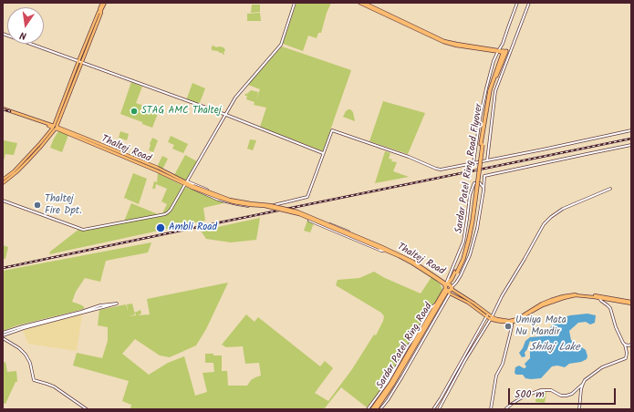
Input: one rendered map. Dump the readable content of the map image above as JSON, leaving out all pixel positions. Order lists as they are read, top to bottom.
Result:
{
  "streets": {
    "highway": ["Sardar Patel Ring Road Flyover", "Sardar Patel Ring Road"],
    "main road": ["Thaltej Road"]
  },
  "crossings": [
    ["Thaltej Road", "Sardar Patel Ring Road Flyover"],
    ["Thaltej Road", "Sardar Patel Ring Road"],
    ["Sardar Patel Ring Road Flyover", "Sardar Patel Ring Road"]
  ],
  "water": ["Shilaj Lake"],
  "places": [
    "STAG AMC Thaltej",
    "Thaltej Fire Dpt.",
    "Ambli Road",
    "Umiya Mata Nu Mandir"
  ],
  "scale_bar": "500 m",
  "north": "bottom"
}
